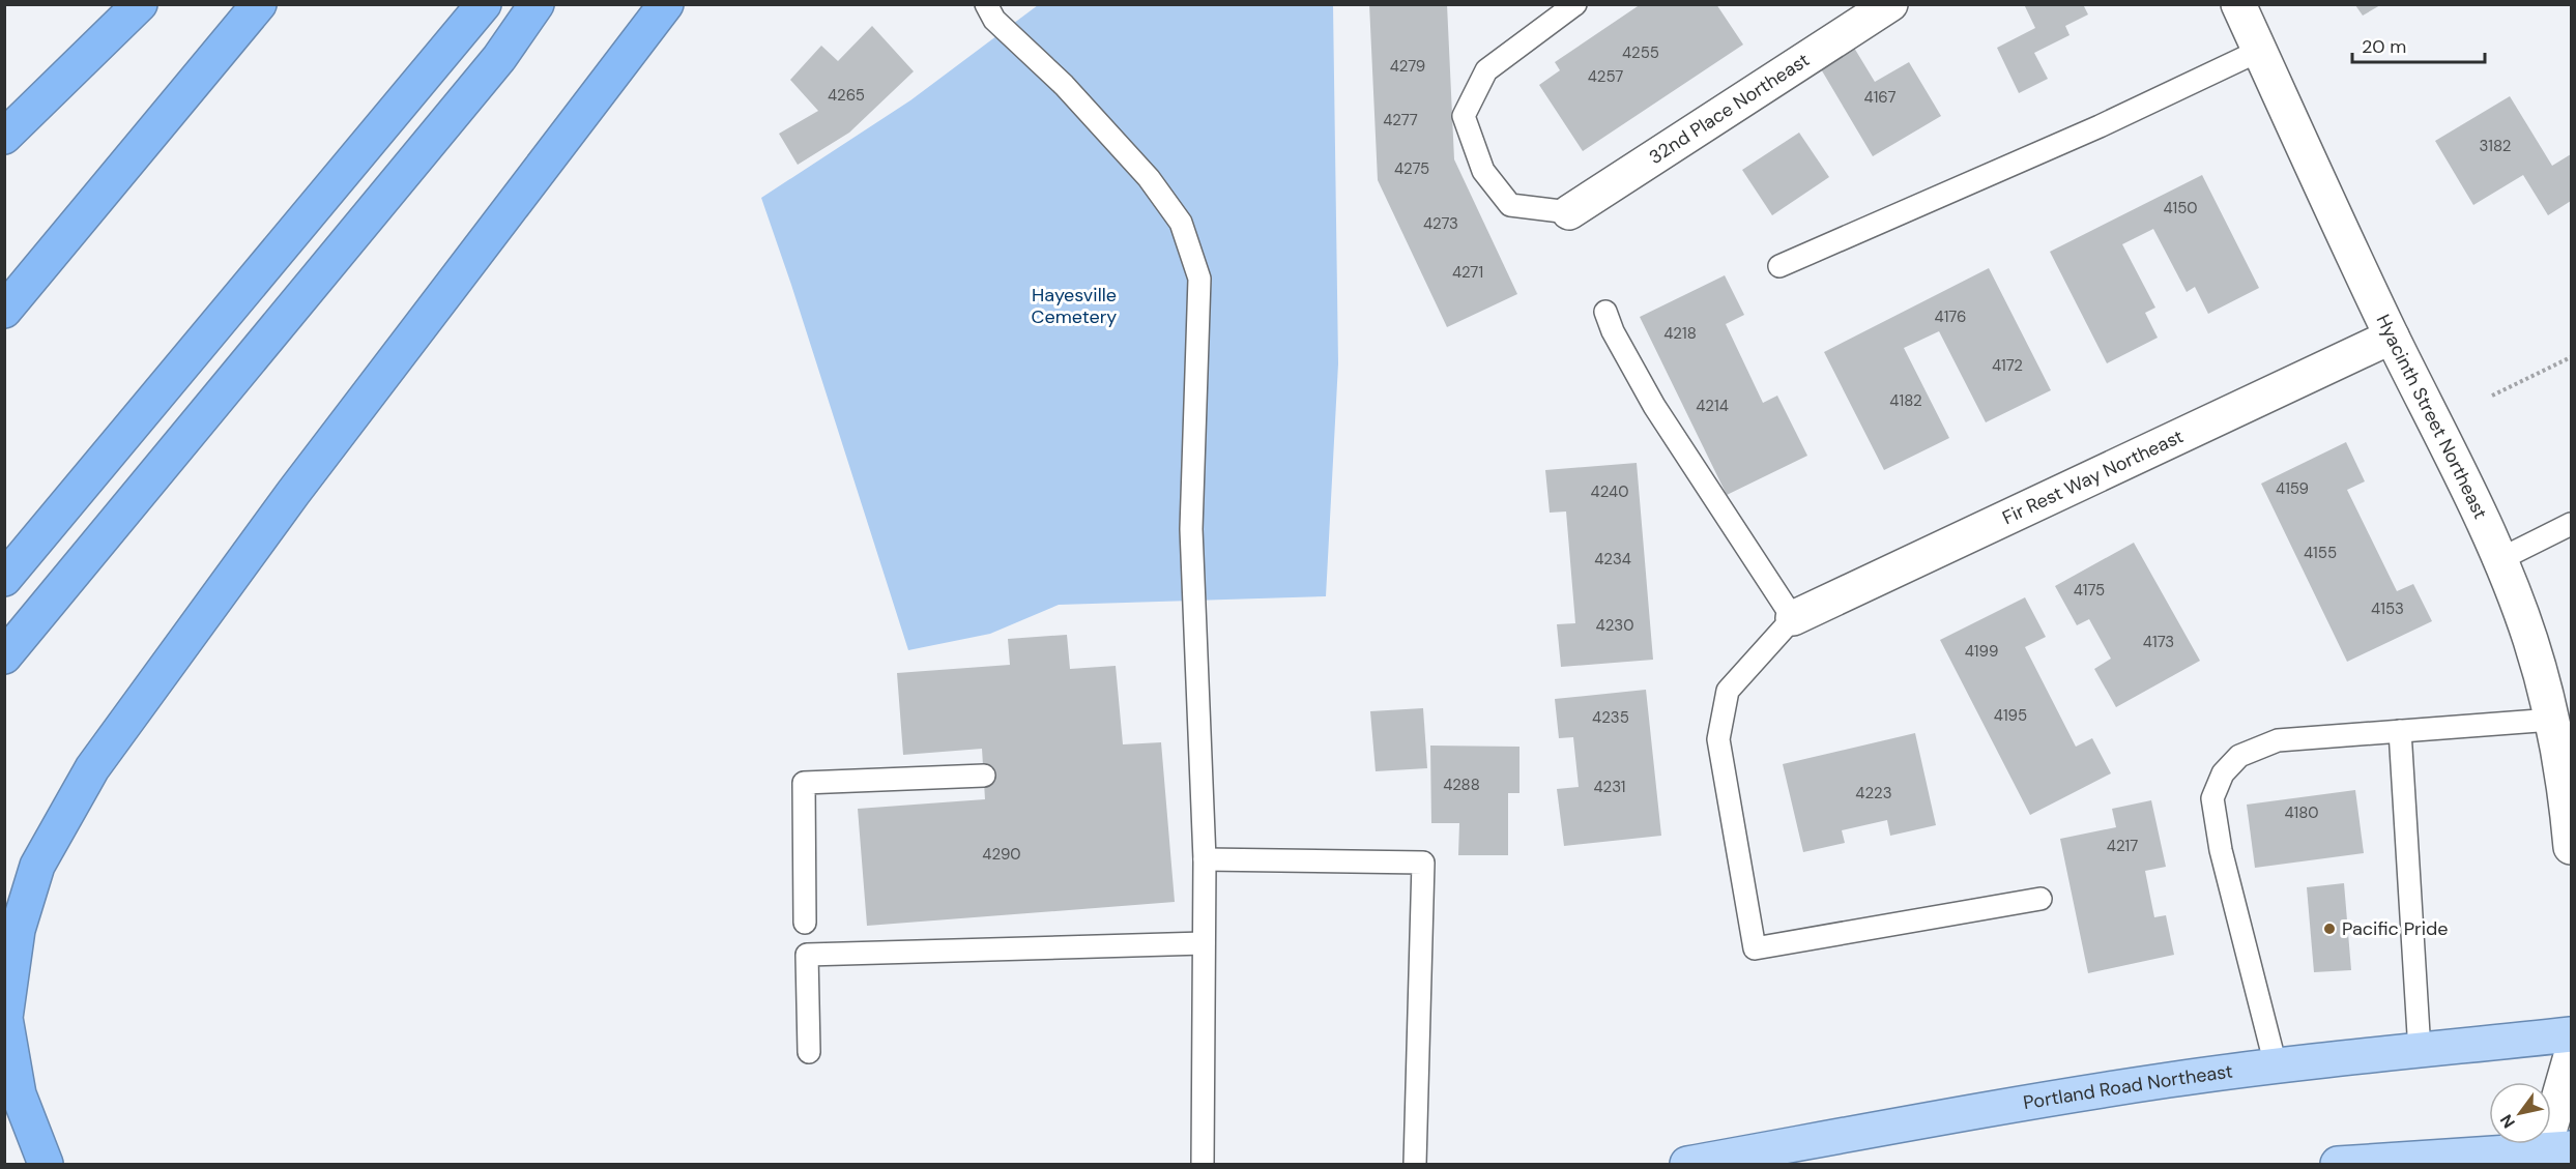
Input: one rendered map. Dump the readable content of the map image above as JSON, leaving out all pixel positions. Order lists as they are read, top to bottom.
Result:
{
  "streets": {
    "main road": ["Portland Road Northeast"],
    "street": ["32nd Place Northeast", "Hyacinth Street Northeast", "Fir Rest Way Northeast"]
  },
  "crossings": [
    ["Hyacinth Street Northeast", "Fir Rest Way Northeast"]
  ],
  "parks": ["Hayesville Cemetery"],
  "places": ["Pacific Pride"],
  "house_numbers": [
    "4255",
    "4279",
    "4257",
    "4265",
    "4167",
    "4277",
    "3182",
    "4275",
    "4150",
    "4273",
    "4271",
    "4176",
    "4218",
    "4172",
    "4182",
    "4214",
    "4159",
    "4240",
    "4155",
    "4234",
    "4175",
    "4153",
    "4230",
    "4173",
    "4199",
    "4195",
    "4235",
    "4288",
    "4231",
    "4223",
    "4180",
    "4217",
    "4290"
  ],
  "scale_bar": "20 m",
  "north": "bottom left"
}
